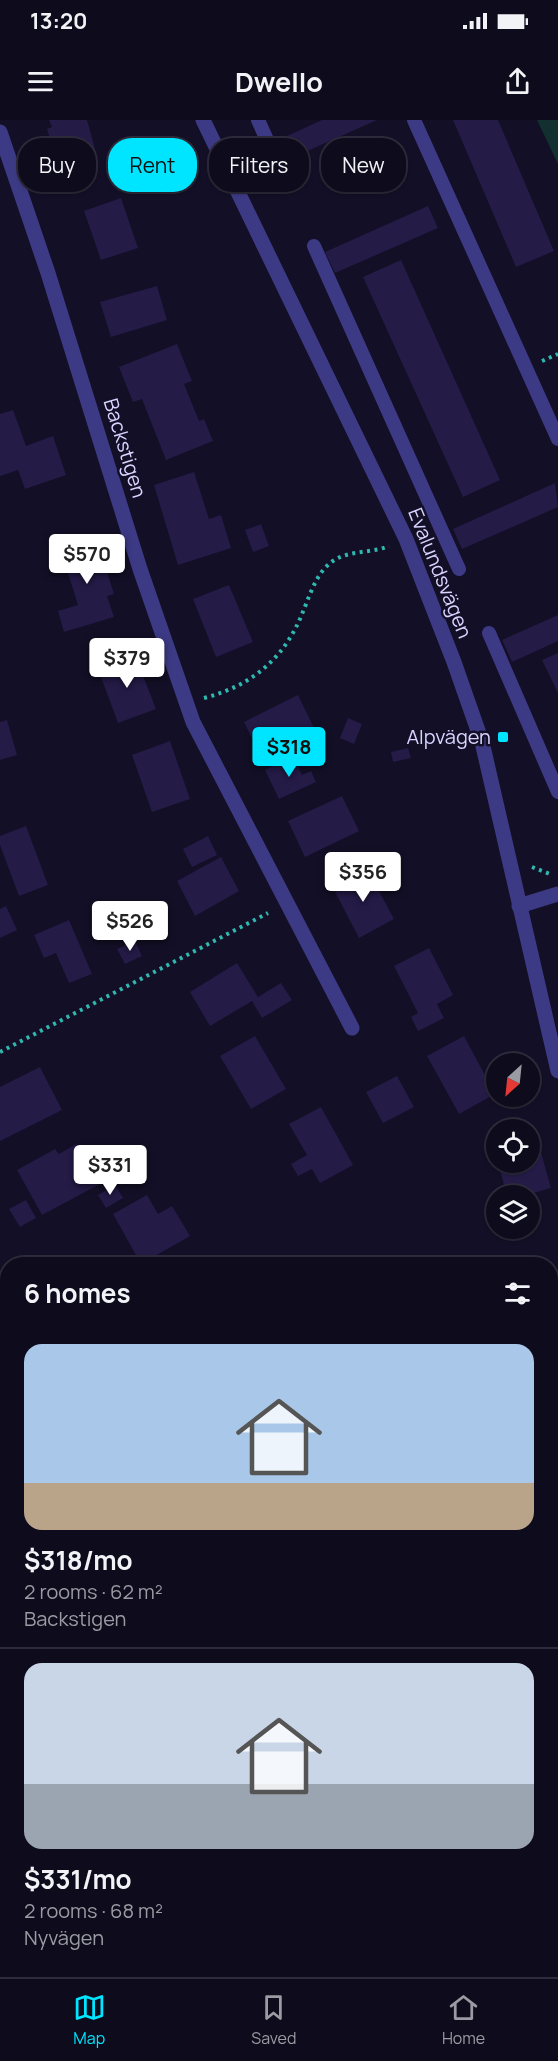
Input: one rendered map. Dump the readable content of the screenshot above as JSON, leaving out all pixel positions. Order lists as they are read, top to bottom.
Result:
{
  "streets": {
    "street": ["Backstigen", "Evalundsvägen"]
  },
  "places": {
    "transit": ["Alpvägen"]
  },
  "north": "bottom left",
  "page": {
    "status": "13:20",
    "header": "Dwello",
    "chip": [
      "Buy",
      "Rent",
      "Filters",
      "New"
    ],
    "price": [
      "$570",
      "$379",
      "$318",
      "$356",
      "$526",
      "$331"
    ],
    "heading": "6 homes",
    "list": [
      {
        "name": "$318/mo",
        "note": "2 rooms · 62 m² · Backstigen"
      },
      {
        "name": "$331/mo",
        "note": "2 rooms · 68 m² · Nyvägen"
      }
    ],
    "tabs": ["Map", "Saved", "Home"]
  }
}
